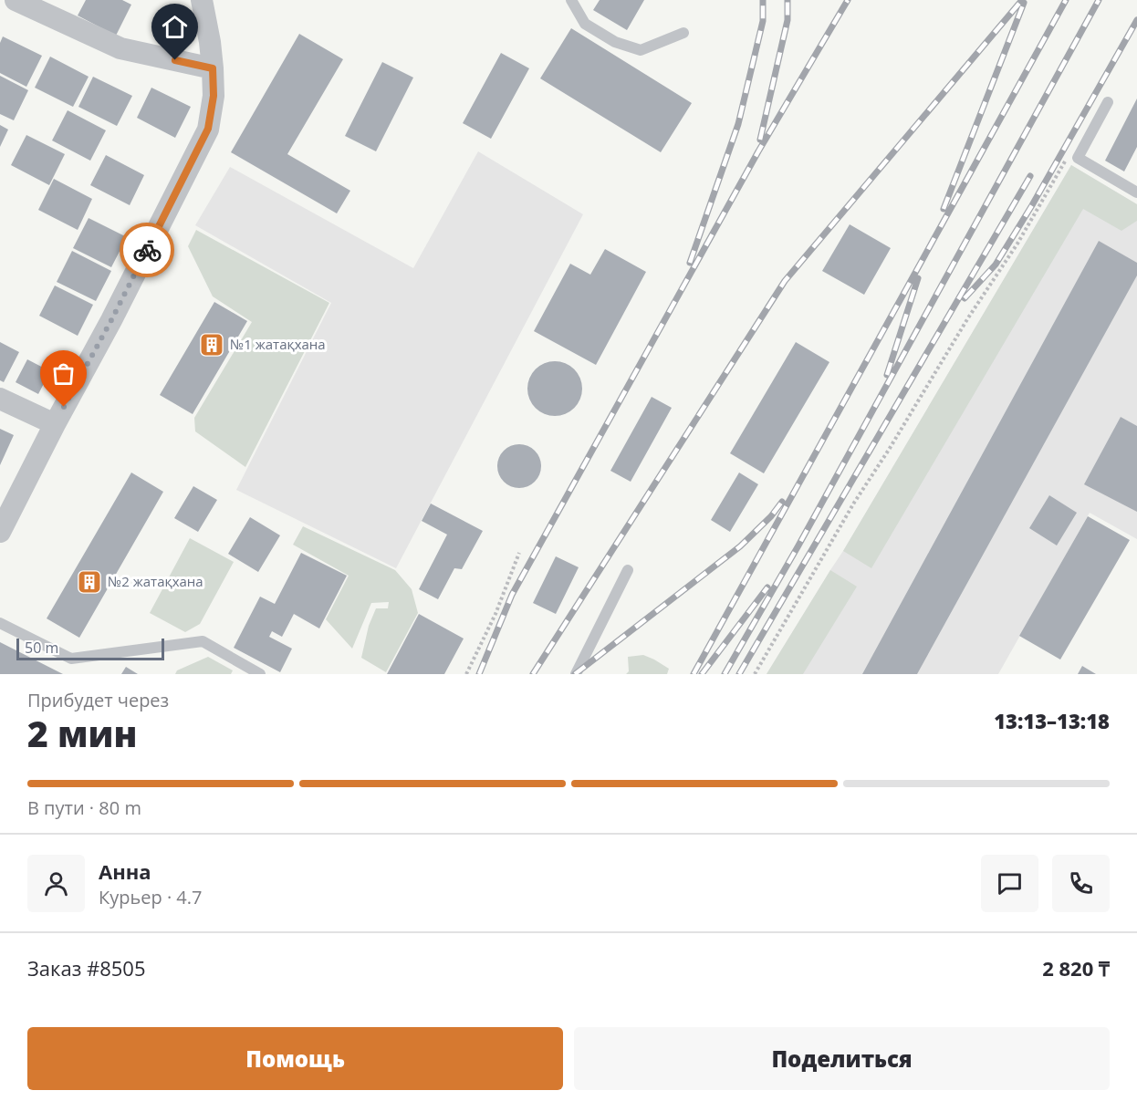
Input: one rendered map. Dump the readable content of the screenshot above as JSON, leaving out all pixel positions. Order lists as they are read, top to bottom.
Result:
{
  "places": {
    "building": ["№1 жатақхана", "№2 жатақхана"]
  },
  "scale_bar": "50 m",
  "page": {
    "scale": "50 m",
    "heading": ["2 мин", "Прибудет через", "13:13–13:18"],
    "panel": [
      "Анна",
      "Курьер · 4.7",
      "Заказ #8505",
      "2 820 ₸"
    ],
    "bar": "В пути · 80 m",
    "buttons": ["Помощь", "Поделиться"]
  }
}
